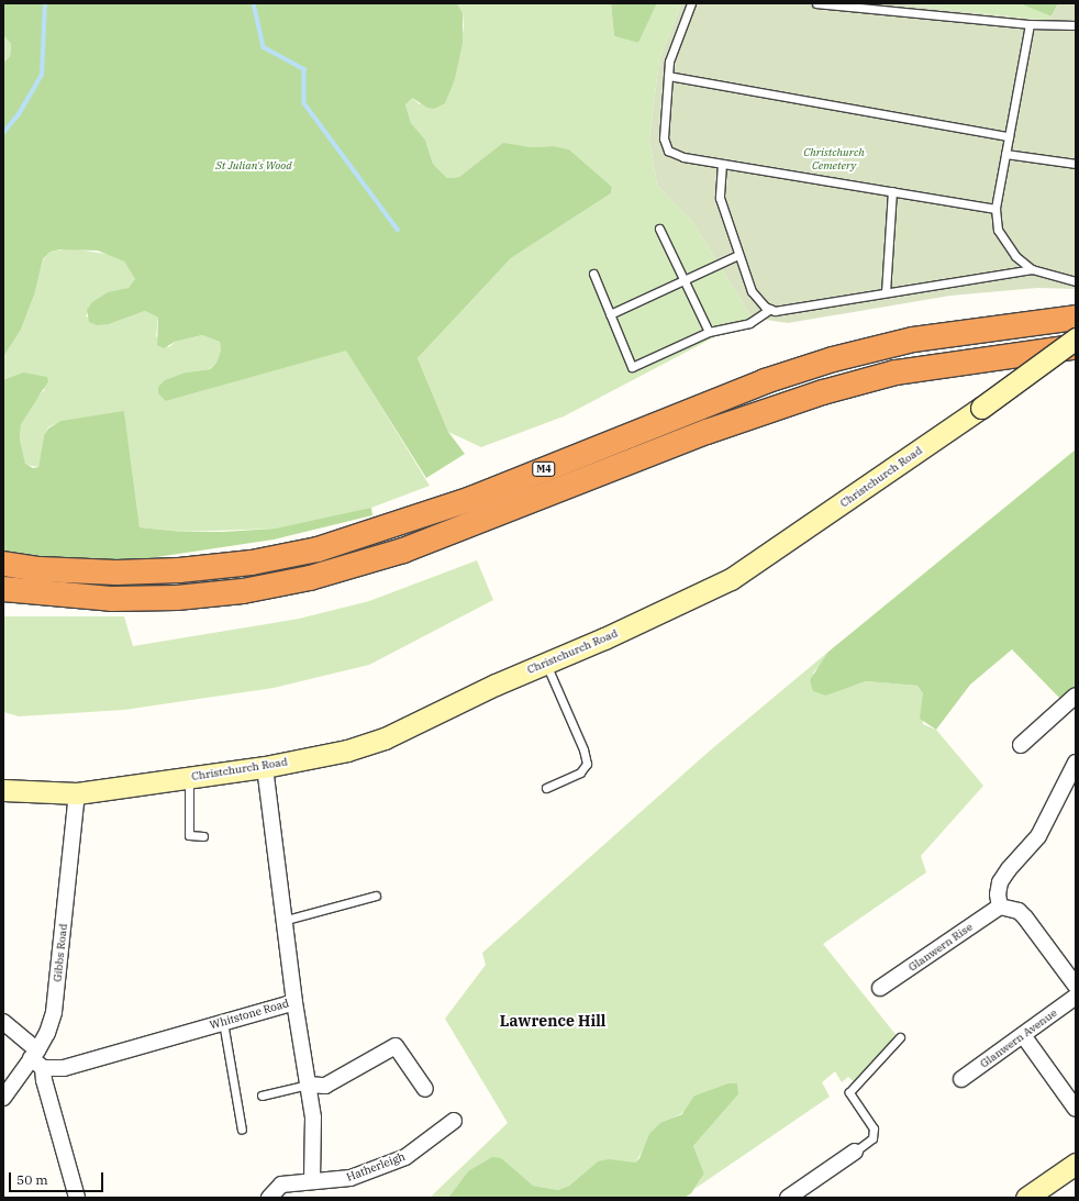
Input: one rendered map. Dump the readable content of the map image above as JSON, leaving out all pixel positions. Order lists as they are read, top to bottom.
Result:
{
  "streets": {
    "highway": ["M4"],
    "street": [
      "Christchurch Road",
      "Glanwern Rise",
      "Gibbs Road",
      "Whitstone Road",
      "Glanwern Avenue",
      "Hatherleigh"
    ]
  },
  "crossings": [
    ["Christchurch Road", "Gibbs Road"],
    ["Christchurch Road", "Whitstone Road"]
  ],
  "districts": ["Lawrence Hill"],
  "parks": ["Christchurch Cemetery", "St Julian's Wood"],
  "scale_bar": "50 m"
}
